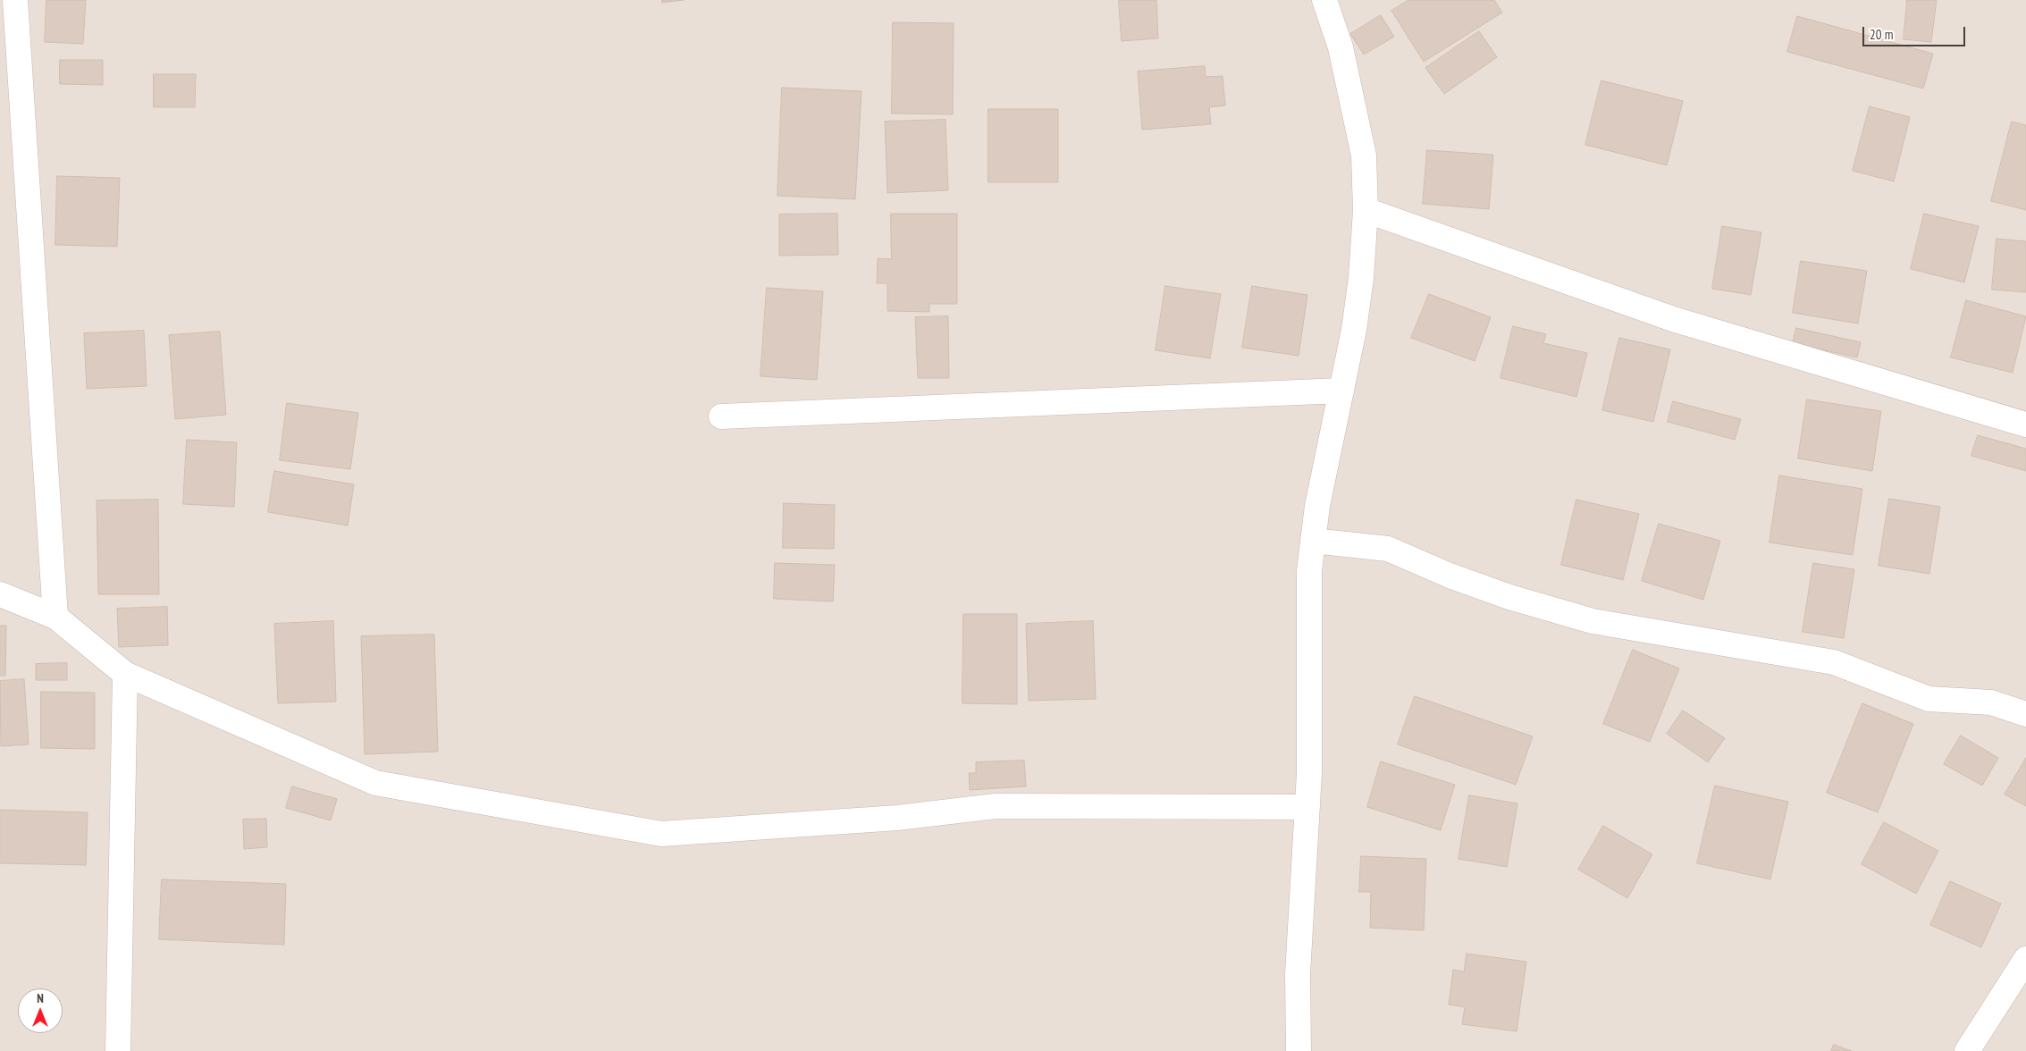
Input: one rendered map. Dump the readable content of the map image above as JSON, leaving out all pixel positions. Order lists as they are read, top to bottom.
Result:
{
  "scale_bar": "20 m",
  "north": "top"
}
